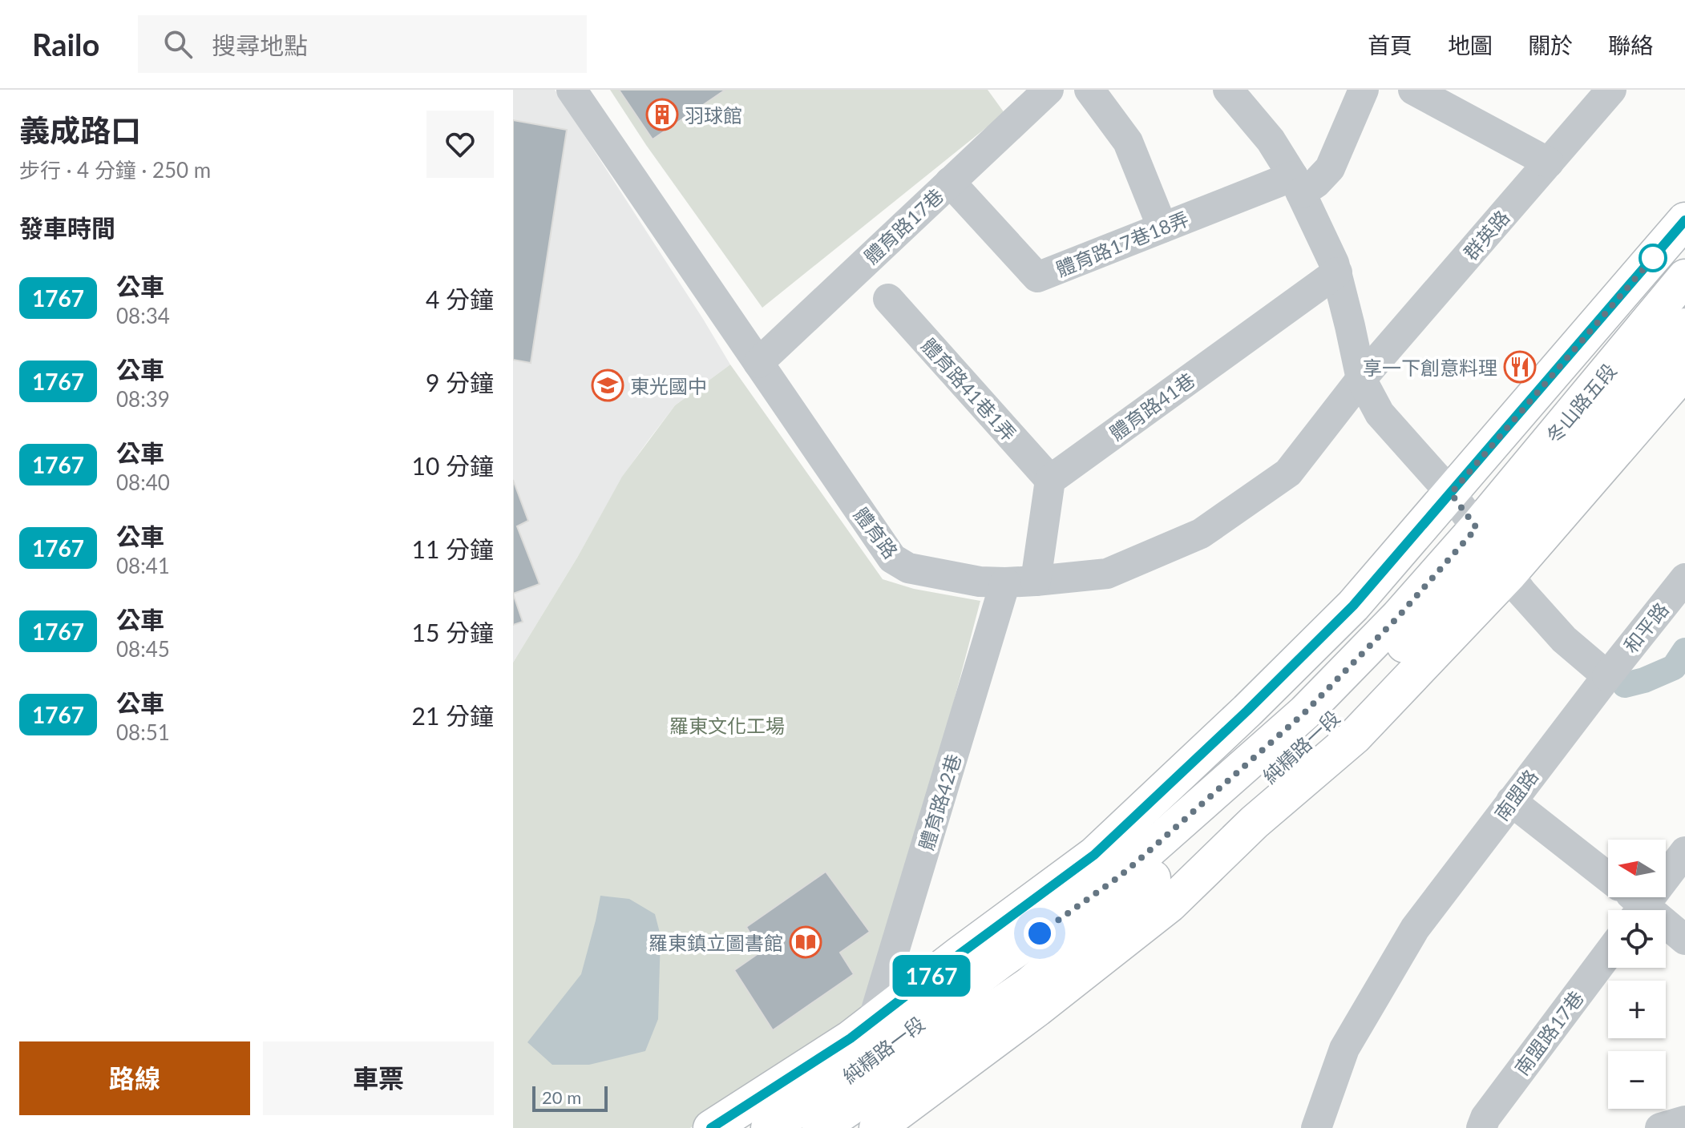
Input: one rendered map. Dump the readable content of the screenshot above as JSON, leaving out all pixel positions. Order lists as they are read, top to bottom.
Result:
{
  "streets": {
    "main road": ["冬山路五段", "純精路一段"],
    "street": [
      "體育路17巷",
      "群英路",
      "體育路17巷18弄",
      "體育路41巷1弄",
      "體育路41巷",
      "體育路",
      "和平路",
      "南盟路",
      "體育路42巷",
      "南盟路17巷"
    ]
  },
  "crossings": [
    ["體育路17巷", "體育路17巷18弄"],
    ["體育路17巷", "體育路"],
    ["群英路", "體育路"],
    ["體育路41巷1弄", "體育路41巷"],
    ["冬山路五段", "純精路一段"],
    ["體育路", "體育路42巷"],
    ["和平路", "南盟路"],
    ["純精路一段", "體育路42巷"]
  ],
  "parks": ["羅東文化工場"],
  "places": {
    "building": ["羽球館"],
    "restaurant": ["享一下創意料理"],
    "school or university": ["東光國中"],
    "library": ["羅東鎮立圖書館"]
  },
  "lines": ["bus line 1767"],
  "scale_bar": "20 m",
  "north": "left",
  "page": {
    "header": "Railo",
    "search": "搜尋地點",
    "nav": [
      "首頁",
      "地圖",
      "關於",
      "聯絡"
    ],
    "heading": [
      ["義成路口", "步行 · 4 分鐘 · 250 m"],
      "發車時間"
    ],
    "on_map": "1767",
    "list": [
      {
        "mark": "1767",
        "name": "公車",
        "note": "08:34",
        "value": "4 分鐘"
      },
      {
        "mark": "1767",
        "name": "公車",
        "note": "08:39",
        "value": "9 分鐘"
      },
      {
        "mark": "1767",
        "name": "公車",
        "note": "08:40",
        "value": "10 分鐘"
      },
      {
        "mark": "1767",
        "name": "公車",
        "note": "08:41",
        "value": "11 分鐘"
      },
      {
        "mark": "1767",
        "name": "公車",
        "note": "08:45",
        "value": "15 分鐘"
      },
      {
        "mark": "1767",
        "name": "公車",
        "note": "08:51",
        "value": "21 分鐘"
      }
    ],
    "map_buttons": ["+", "−"],
    "buttons": ["路線", "車票"],
    "scale": "20 m"
  }
}
